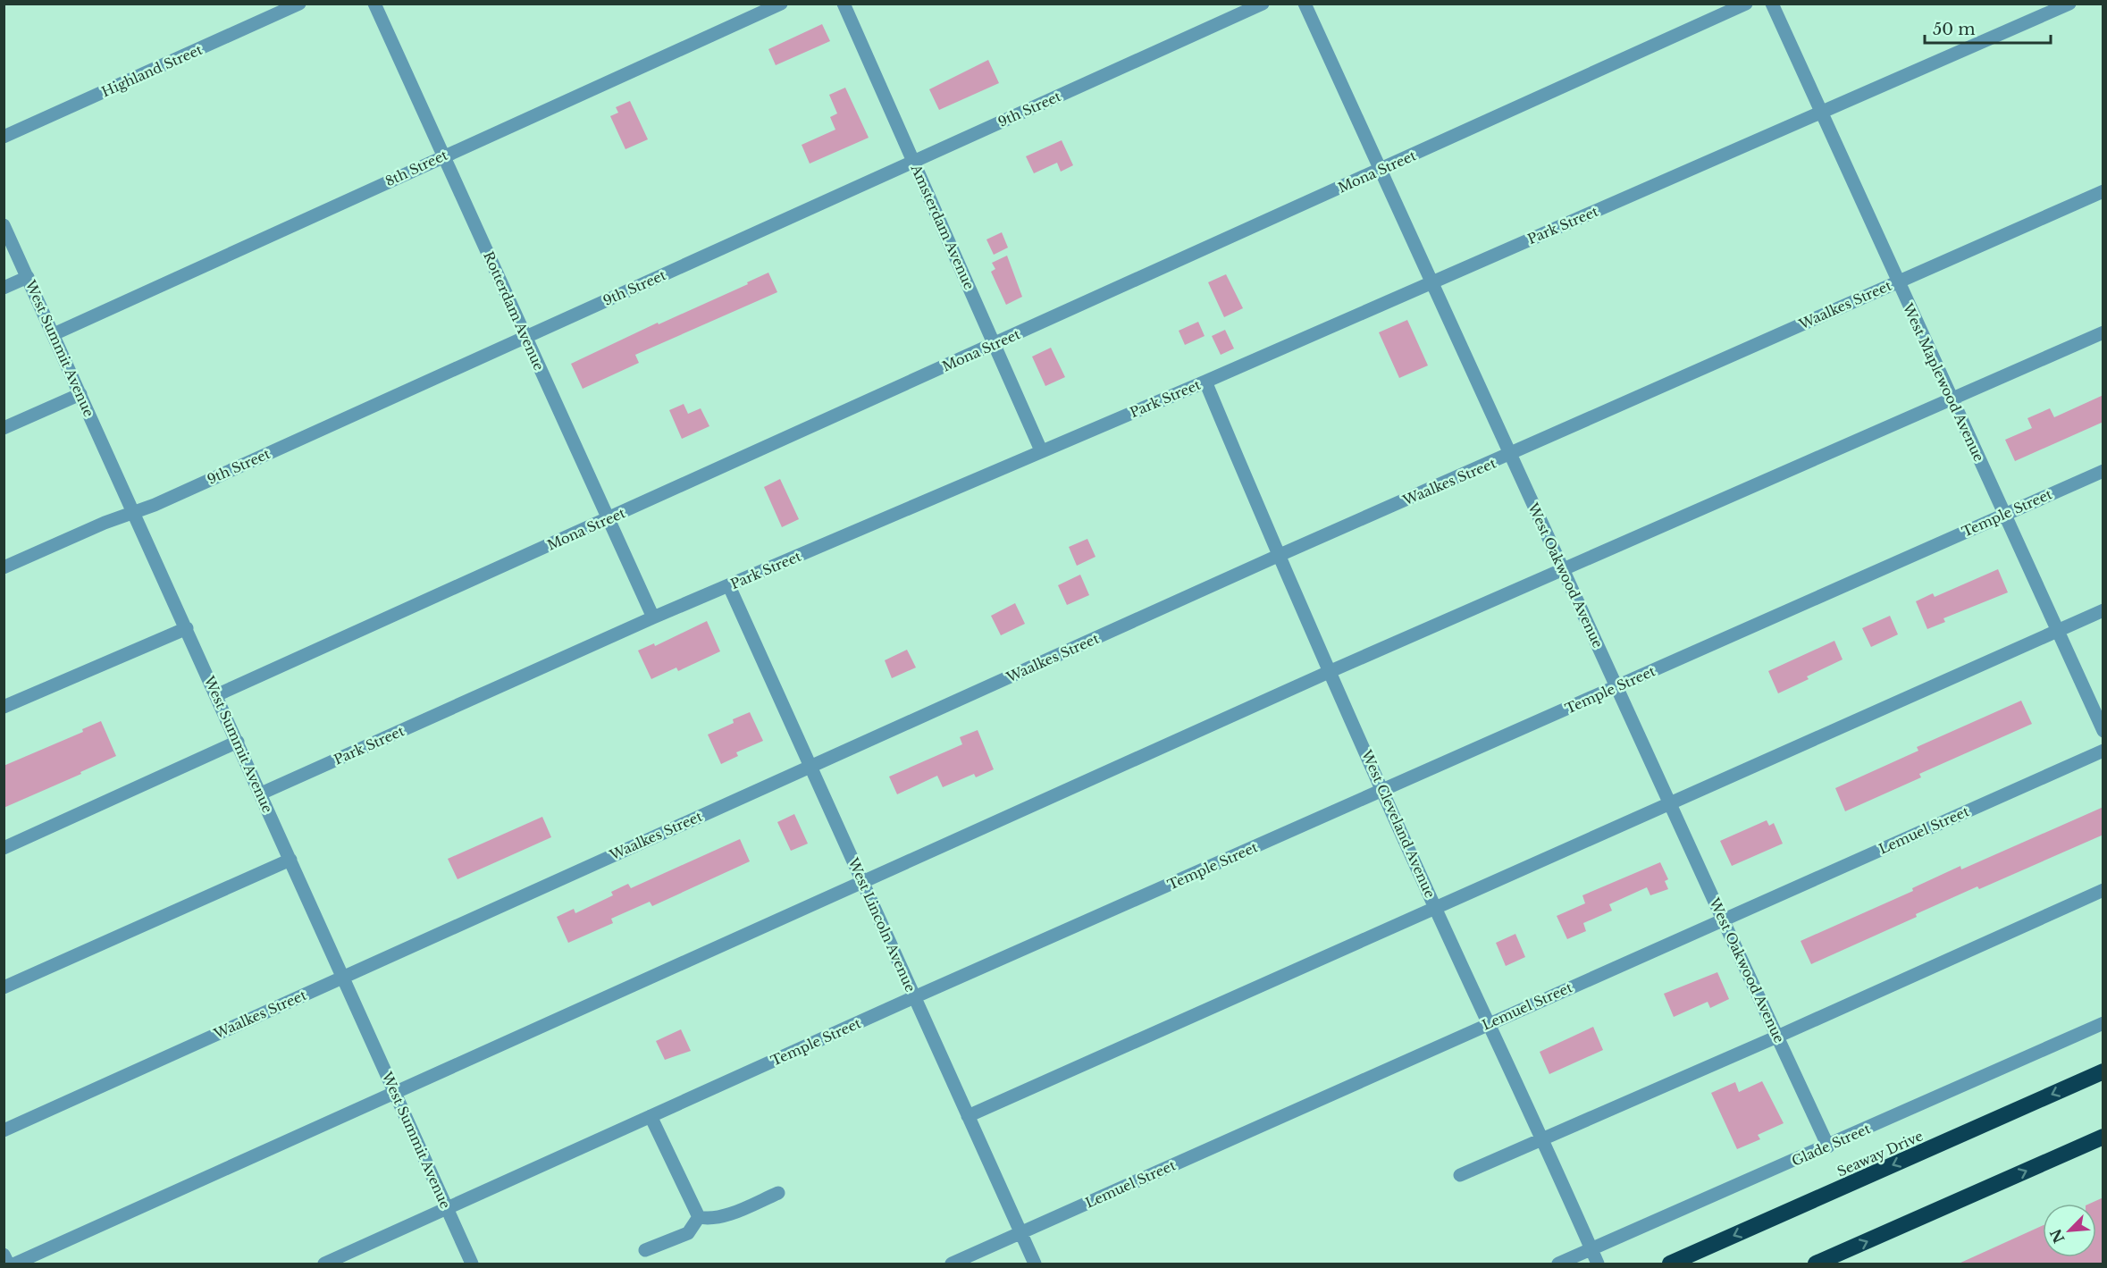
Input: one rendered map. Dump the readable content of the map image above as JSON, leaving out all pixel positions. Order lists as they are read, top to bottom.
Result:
{
  "streets": {
    "highway": ["Seaway Drive"],
    "street": [
      "Highland Street",
      "9th Street",
      "8th Street",
      "Mona Street",
      "Park Street",
      "Amsterdam Avenue",
      "Waalkes Street",
      "Rotterdam Avenue",
      "West Summit Avenue",
      "West Maplewood Avenue",
      "Temple Street",
      "West Oakwood Avenue",
      "West Cleveland Avenue",
      "Lemuel Street",
      "West Lincoln Avenue",
      "Glade Street"
    ]
  },
  "crossings": [
    ["9th Street", "Amsterdam Avenue"],
    ["9th Street", "Rotterdam Avenue"],
    ["9th Street", "West Summit Avenue"],
    ["8th Street", "Rotterdam Avenue"],
    ["8th Street", "West Summit Avenue"],
    ["Mona Street", "Amsterdam Avenue"],
    ["Mona Street", "Rotterdam Avenue"],
    ["Mona Street", "West Summit Avenue"],
    ["Mona Street", "West Oakwood Avenue"],
    ["Park Street", "Amsterdam Avenue"],
    ["Park Street", "Rotterdam Avenue"],
    ["Park Street", "West Summit Avenue"],
    ["Park Street", "West Maplewood Avenue"],
    ["Park Street", "West Oakwood Avenue"],
    ["Park Street", "West Cleveland Avenue"],
    ["Park Street", "West Lincoln Avenue"],
    ["Waalkes Street", "West Summit Avenue"],
    ["Waalkes Street", "West Maplewood Avenue"],
    ["Waalkes Street", "West Oakwood Avenue"],
    ["Waalkes Street", "West Cleveland Avenue"],
    ["Waalkes Street", "West Lincoln Avenue"],
    ["West Summit Avenue", "Temple Street"],
    ["West Maplewood Avenue", "Temple Street"],
    ["Temple Street", "West Oakwood Avenue"],
    ["Temple Street", "West Cleveland Avenue"],
    ["Temple Street", "West Lincoln Avenue"],
    ["West Oakwood Avenue", "Lemuel Street"],
    ["West Oakwood Avenue", "Glade Street"],
    ["West Cleveland Avenue", "Lemuel Street"],
    ["West Cleveland Avenue", "Glade Street"],
    ["Lemuel Street", "West Lincoln Avenue"]
  ],
  "scale_bar": "50 m",
  "north": "bottom left"
}
